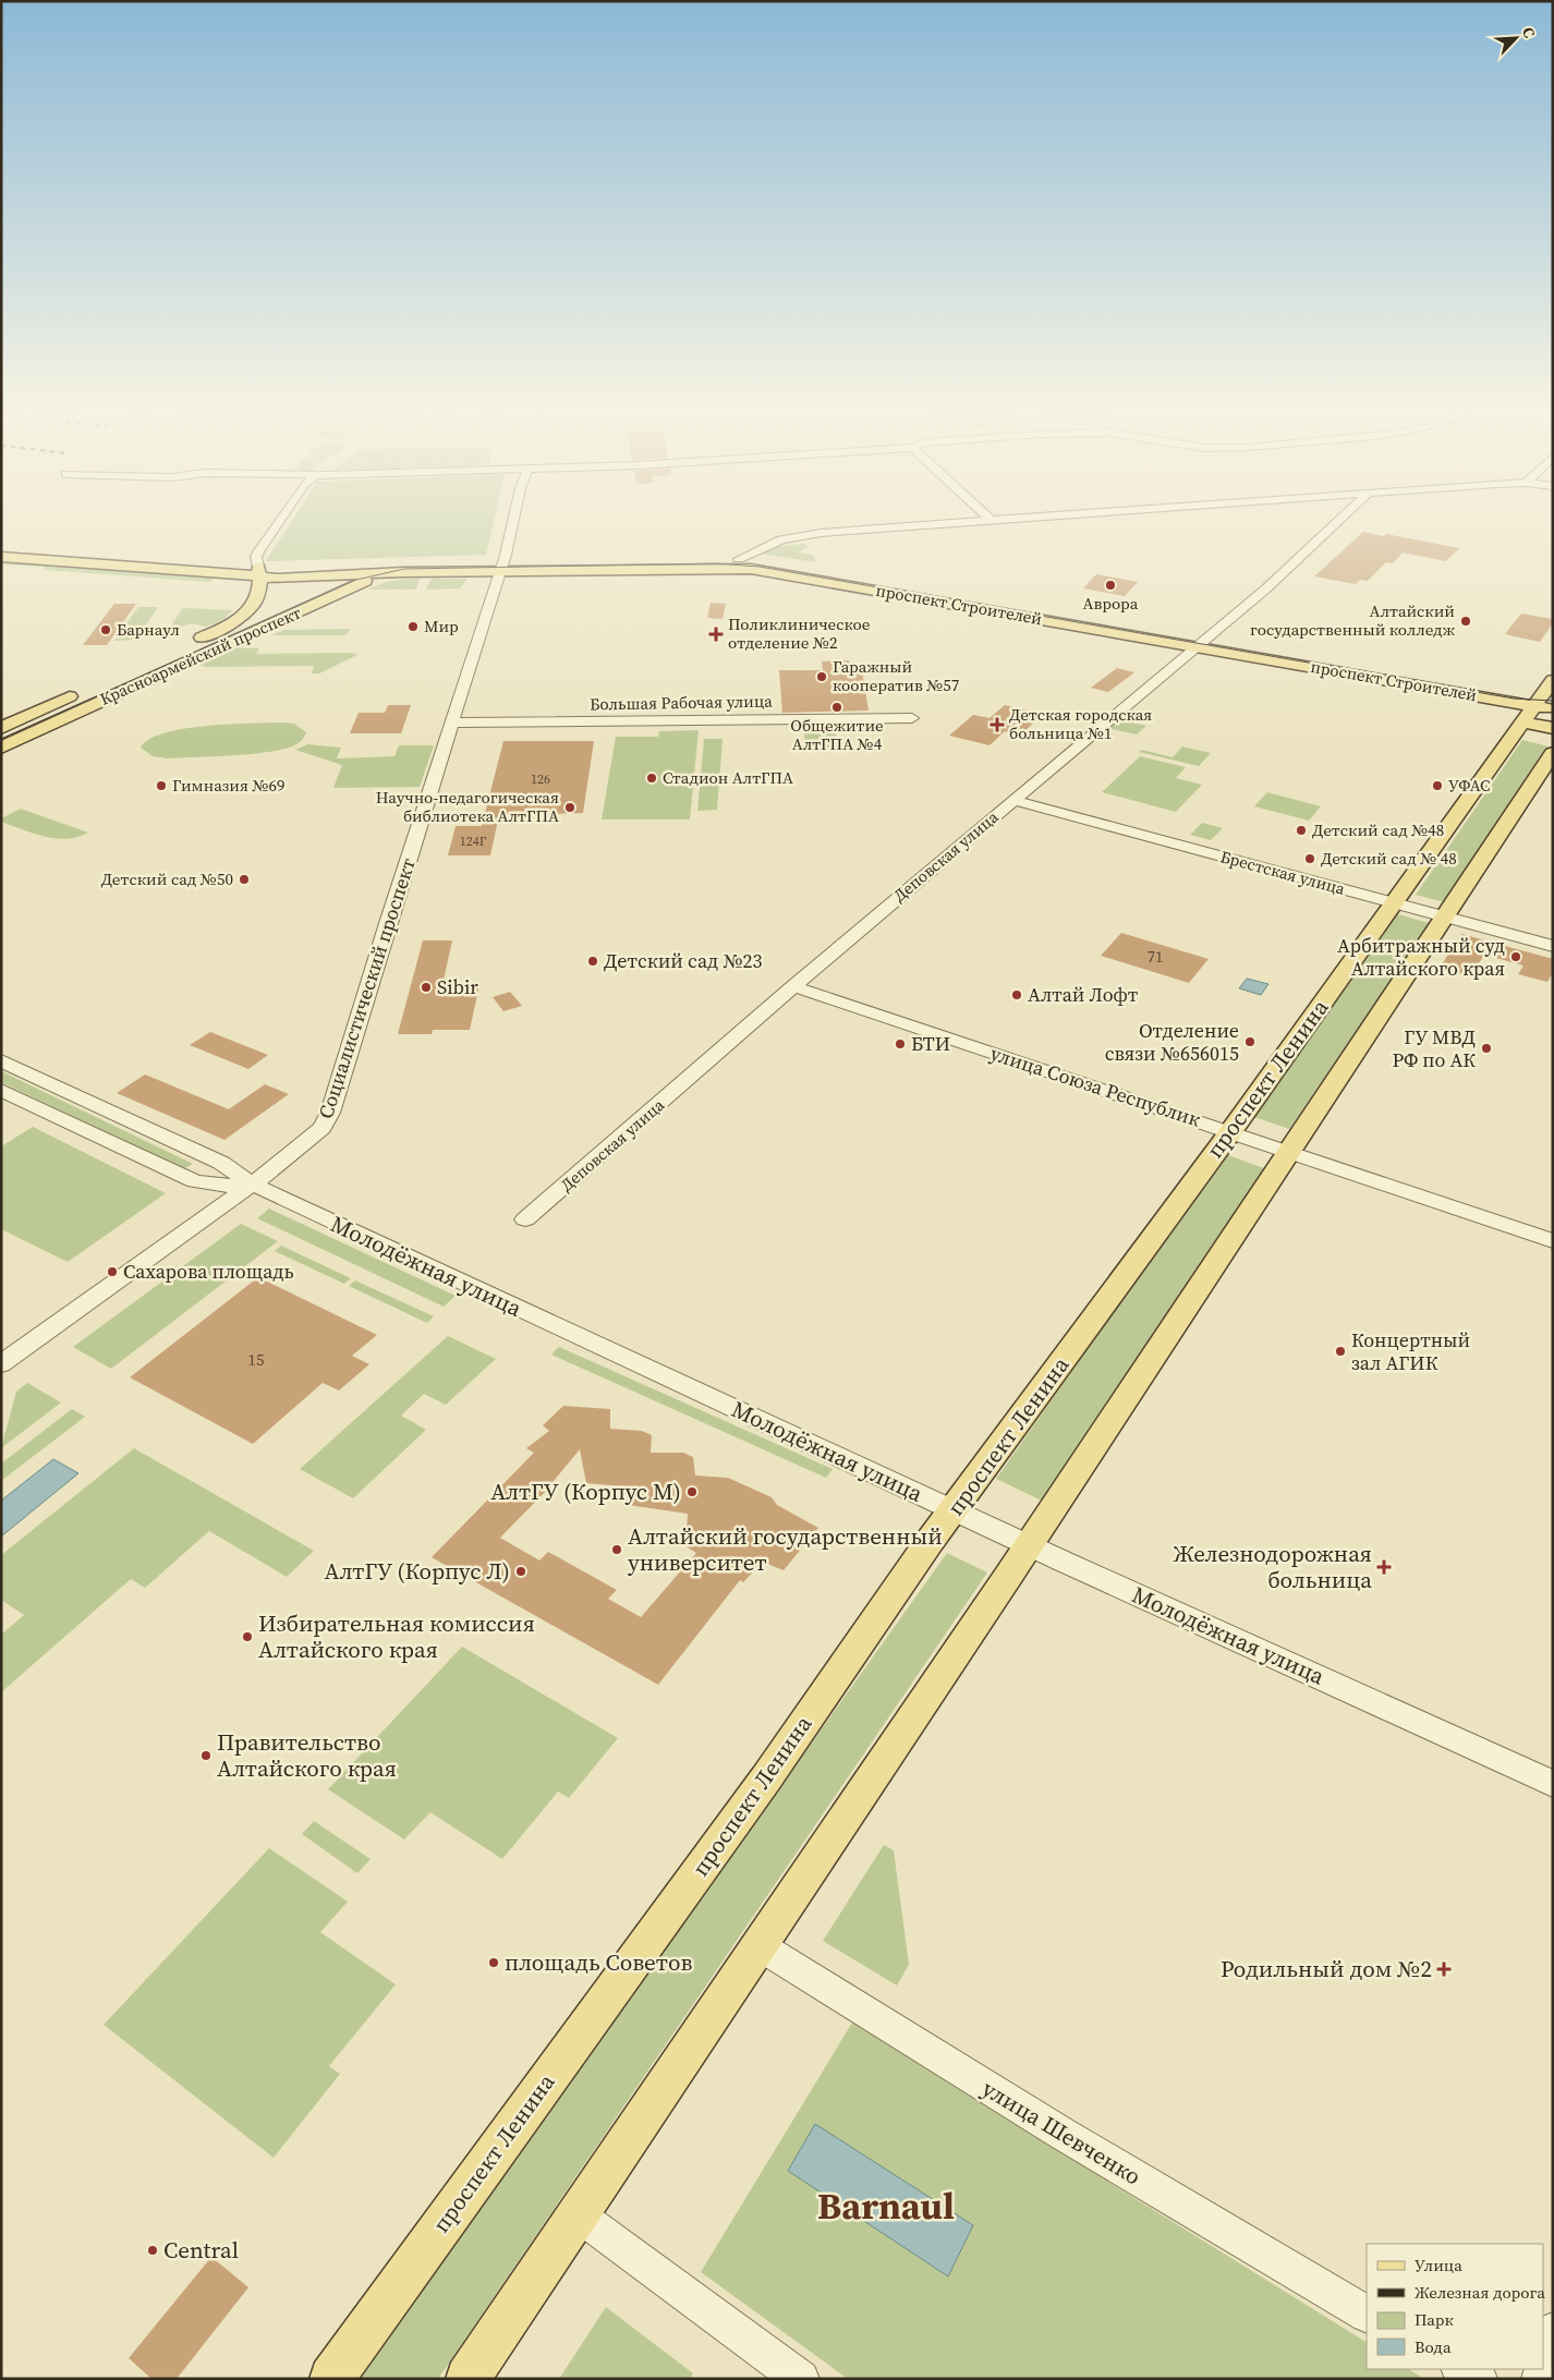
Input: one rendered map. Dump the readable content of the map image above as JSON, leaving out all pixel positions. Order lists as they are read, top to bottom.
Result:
{
  "streets": {
    "main road": ["проспект Строителей", "Красноармейский проспект", "проспект Ленина"],
    "street": [
      "Большая Рабочая улица",
      "Деповская улица",
      "Брестская улица",
      "Социалистический проспект",
      "улица Союза Республик",
      "Молодёжная улица",
      "улица Шевченко"
    ]
  },
  "crossings": [
    ["проспект Строителей", "Красноармейский проспект"],
    ["проспект Строителей", "Деповская улица"],
    ["проспект Строителей", "Социалистический проспект"],
    ["проспект Строителей", "проспект Ленина"],
    ["Большая Рабочая улица", "Социалистический проспект"],
    ["Деповская улица", "Брестская улица"],
    ["Деповская улица", "улица Союза Республик"],
    ["Брестская улица", "проспект Ленина"],
    ["Социалистический проспект", "Молодёжная улица"],
    ["проспект Ленина", "улица Союза Республик"],
    ["проспект Ленина", "Молодёжная улица"]
  ],
  "districts": ["Barnaul"],
  "places": {
    "other": [
      "Аврора",
      "Алтайский государственный колледж",
      "Мир",
      "Барнаул",
      "Гаражный кооператив №57",
      "Общежитие АлтГПА №4",
      "Стадион АлтГПА",
      "Гимназия №69",
      "УФАС",
      "Научно-педагогическая библиотека АлтГПА",
      "Детский сад №48",
      "Детский сад № 48",
      "Детский сад №50",
      "Арбитражный суд Алтайского края",
      "Детский сад №23",
      "Sibir",
      "Алтай Лофт",
      "Отделение связи №656015",
      "БТИ",
      "ГУ МВД РФ по АК",
      "Сахарова площадь",
      "Концертный зал АГИК",
      "АлтГУ (Корпус М)",
      "Алтайский государственный университет",
      "АлтГУ (Корпус Л)",
      "Избирательная комиссия Алтайского края",
      "Правительство Алтайского края",
      "площадь Советов",
      "Central"
    ],
    "health": [
      "Поликлиническое отделение №2",
      "Детская городская больница №1",
      "Железнодорожная больница",
      "Родильный дом №2"
    ]
  },
  "house_numbers": [
    "126",
    "124Г",
    "71",
    "15"
  ],
  "legend": [
    "Улица",
    "Железная дорога",
    "Парк",
    "Вода"
  ],
  "north": "top right"
}
